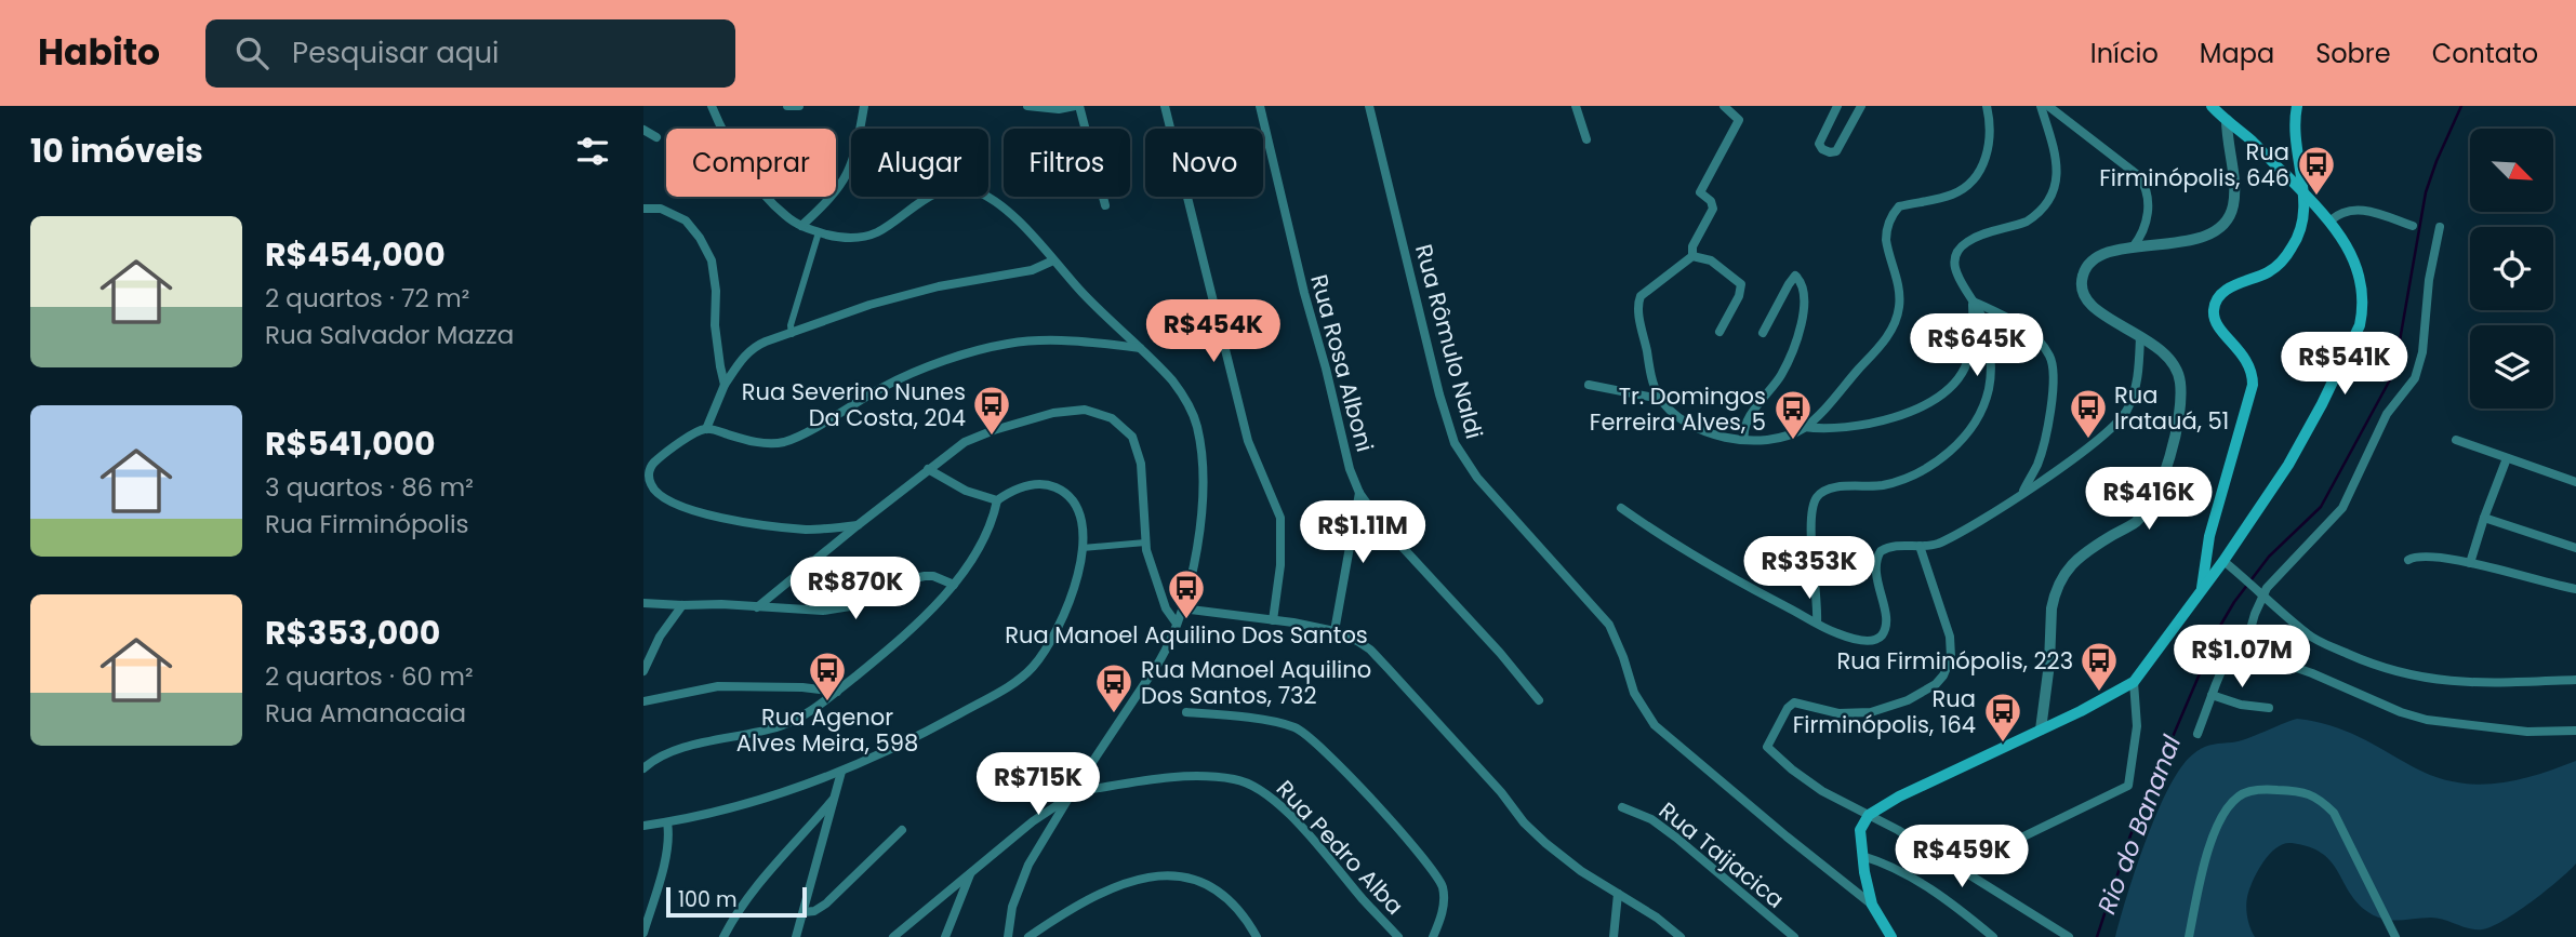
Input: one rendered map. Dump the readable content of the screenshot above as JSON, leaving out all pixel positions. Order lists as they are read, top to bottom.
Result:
{
  "streets": {
    "street": [
      "Rua Rômulo Naldi",
      "Rua Rosa Alboni",
      "Rua Pedro Alba",
      "Rua Taijacica"
    ]
  },
  "water": ["Rio do Bananal"],
  "places": {
    "bus stop": [
      "Rua Firminópolis, 646",
      "Rua Severino Nunes Da Costa, 204",
      "Rua Iratauá, 51",
      "Tr. Domingos Ferreira Alves, 5",
      "Rua Manoel Aquilino Dos Santos",
      "Rua Firminópolis, 223",
      "Rua Agenor Alves Meira, 598",
      "Rua Manoel Aquilino Dos Santos, 732",
      "Rua Firminópolis, 164"
    ]
  },
  "scale_bar": "100 m",
  "north": "bottom right",
  "page": {
    "header": "Habito",
    "search": "Pesquisar aqui",
    "nav": [
      "Início",
      "Mapa",
      "Sobre",
      "Contato"
    ],
    "heading": "10 imóveis",
    "chip": [
      "Comprar",
      "Alugar",
      "Filtros",
      "Novo"
    ],
    "list": [
      {
        "name": "R$454,000",
        "note": "2 quartos · 72 m² · Rua Salvador Mazza"
      },
      {
        "name": "R$541,000",
        "note": "3 quartos · 86 m² · Rua Firminópolis"
      },
      {
        "name": "R$353,000",
        "note": "2 quartos · 60 m² · Rua Amanacaia"
      }
    ],
    "price": [
      "R$454K",
      "R$645K",
      "R$541K",
      "R$416K",
      "R$1.11M",
      "R$353K",
      "R$870K",
      "R$1.07M",
      "R$715K",
      "R$459K"
    ],
    "scale": "100 m"
  }
}
